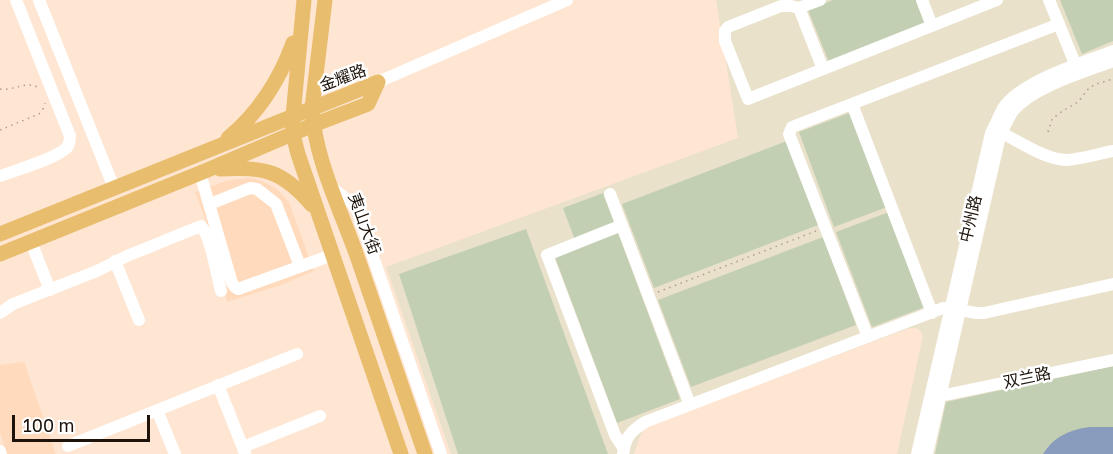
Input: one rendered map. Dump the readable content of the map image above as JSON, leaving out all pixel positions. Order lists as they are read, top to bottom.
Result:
{
  "streets": {
    "main road": ["金耀路", "夷山大街"],
    "street": ["中州路", "双兰路"]
  },
  "crossings": [
    ["金耀路", "夷山大街"],
    ["中州路", "双兰路"]
  ],
  "scale_bar": "100 m"
}
